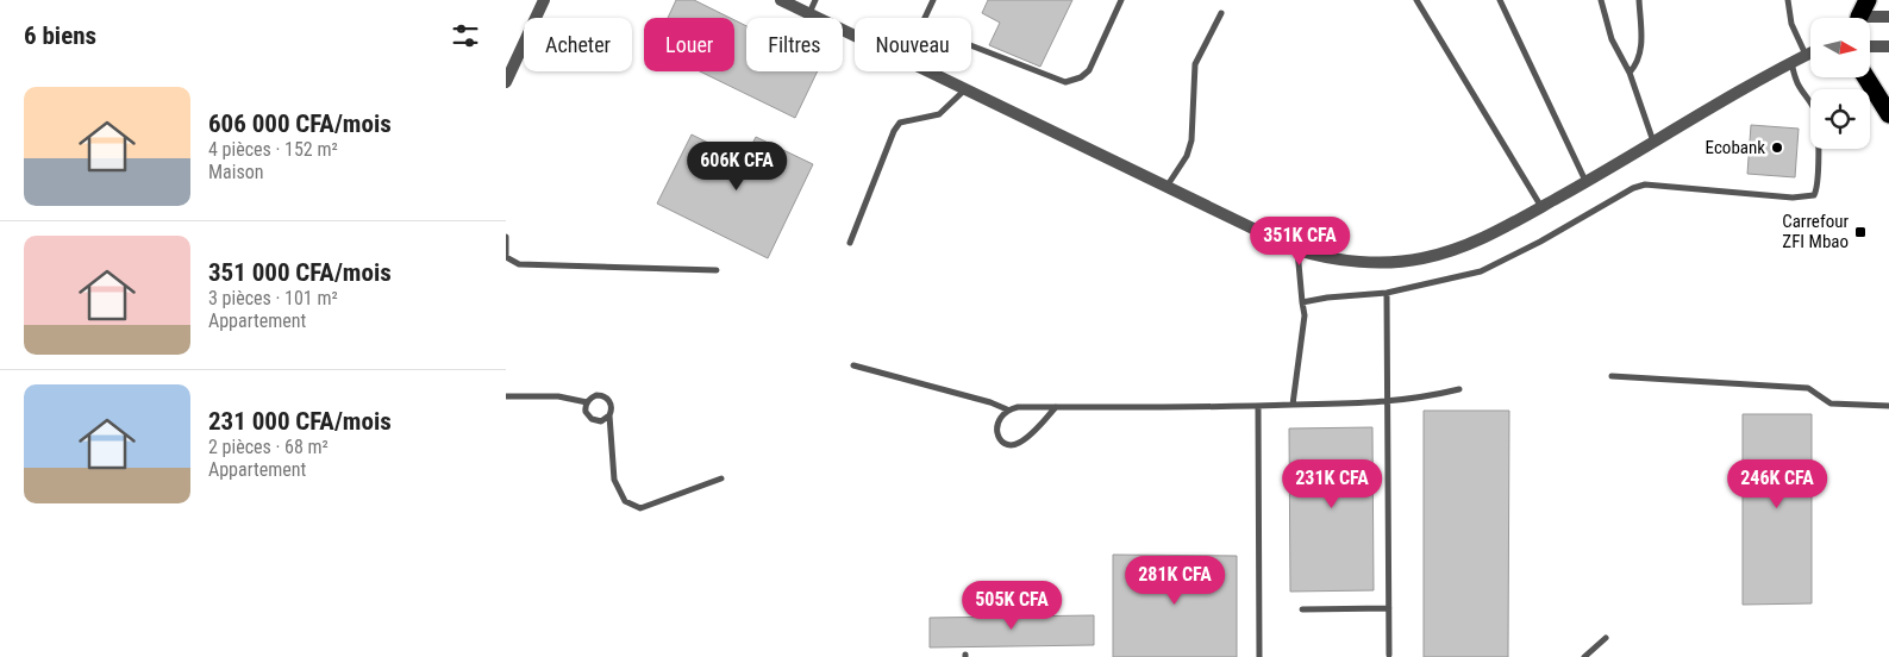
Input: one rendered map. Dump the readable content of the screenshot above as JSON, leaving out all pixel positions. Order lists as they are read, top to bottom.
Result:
{
  "places": {
    "other": ["Ecobank"],
    "transit": ["Carrefour ZFI Mbao"]
  },
  "north": "right",
  "page": {
    "heading": "6 biens",
    "chip": [
      "Acheter",
      "Louer",
      "Filtres",
      "Nouveau"
    ],
    "list": [
      {
        "name": "606 000 CFA/mois",
        "note": "4 pièces · 152 m² · Maison"
      },
      {
        "name": "351 000 CFA/mois",
        "note": "3 pièces · 101 m² · Appartement"
      },
      {
        "name": "231 000 CFA/mois",
        "note": "2 pièces · 68 m² · Appartement"
      }
    ],
    "price": [
      "606K CFA",
      "351K CFA",
      "231K CFA",
      "246K CFA",
      "281K CFA",
      "505K CFA"
    ]
  }
}
